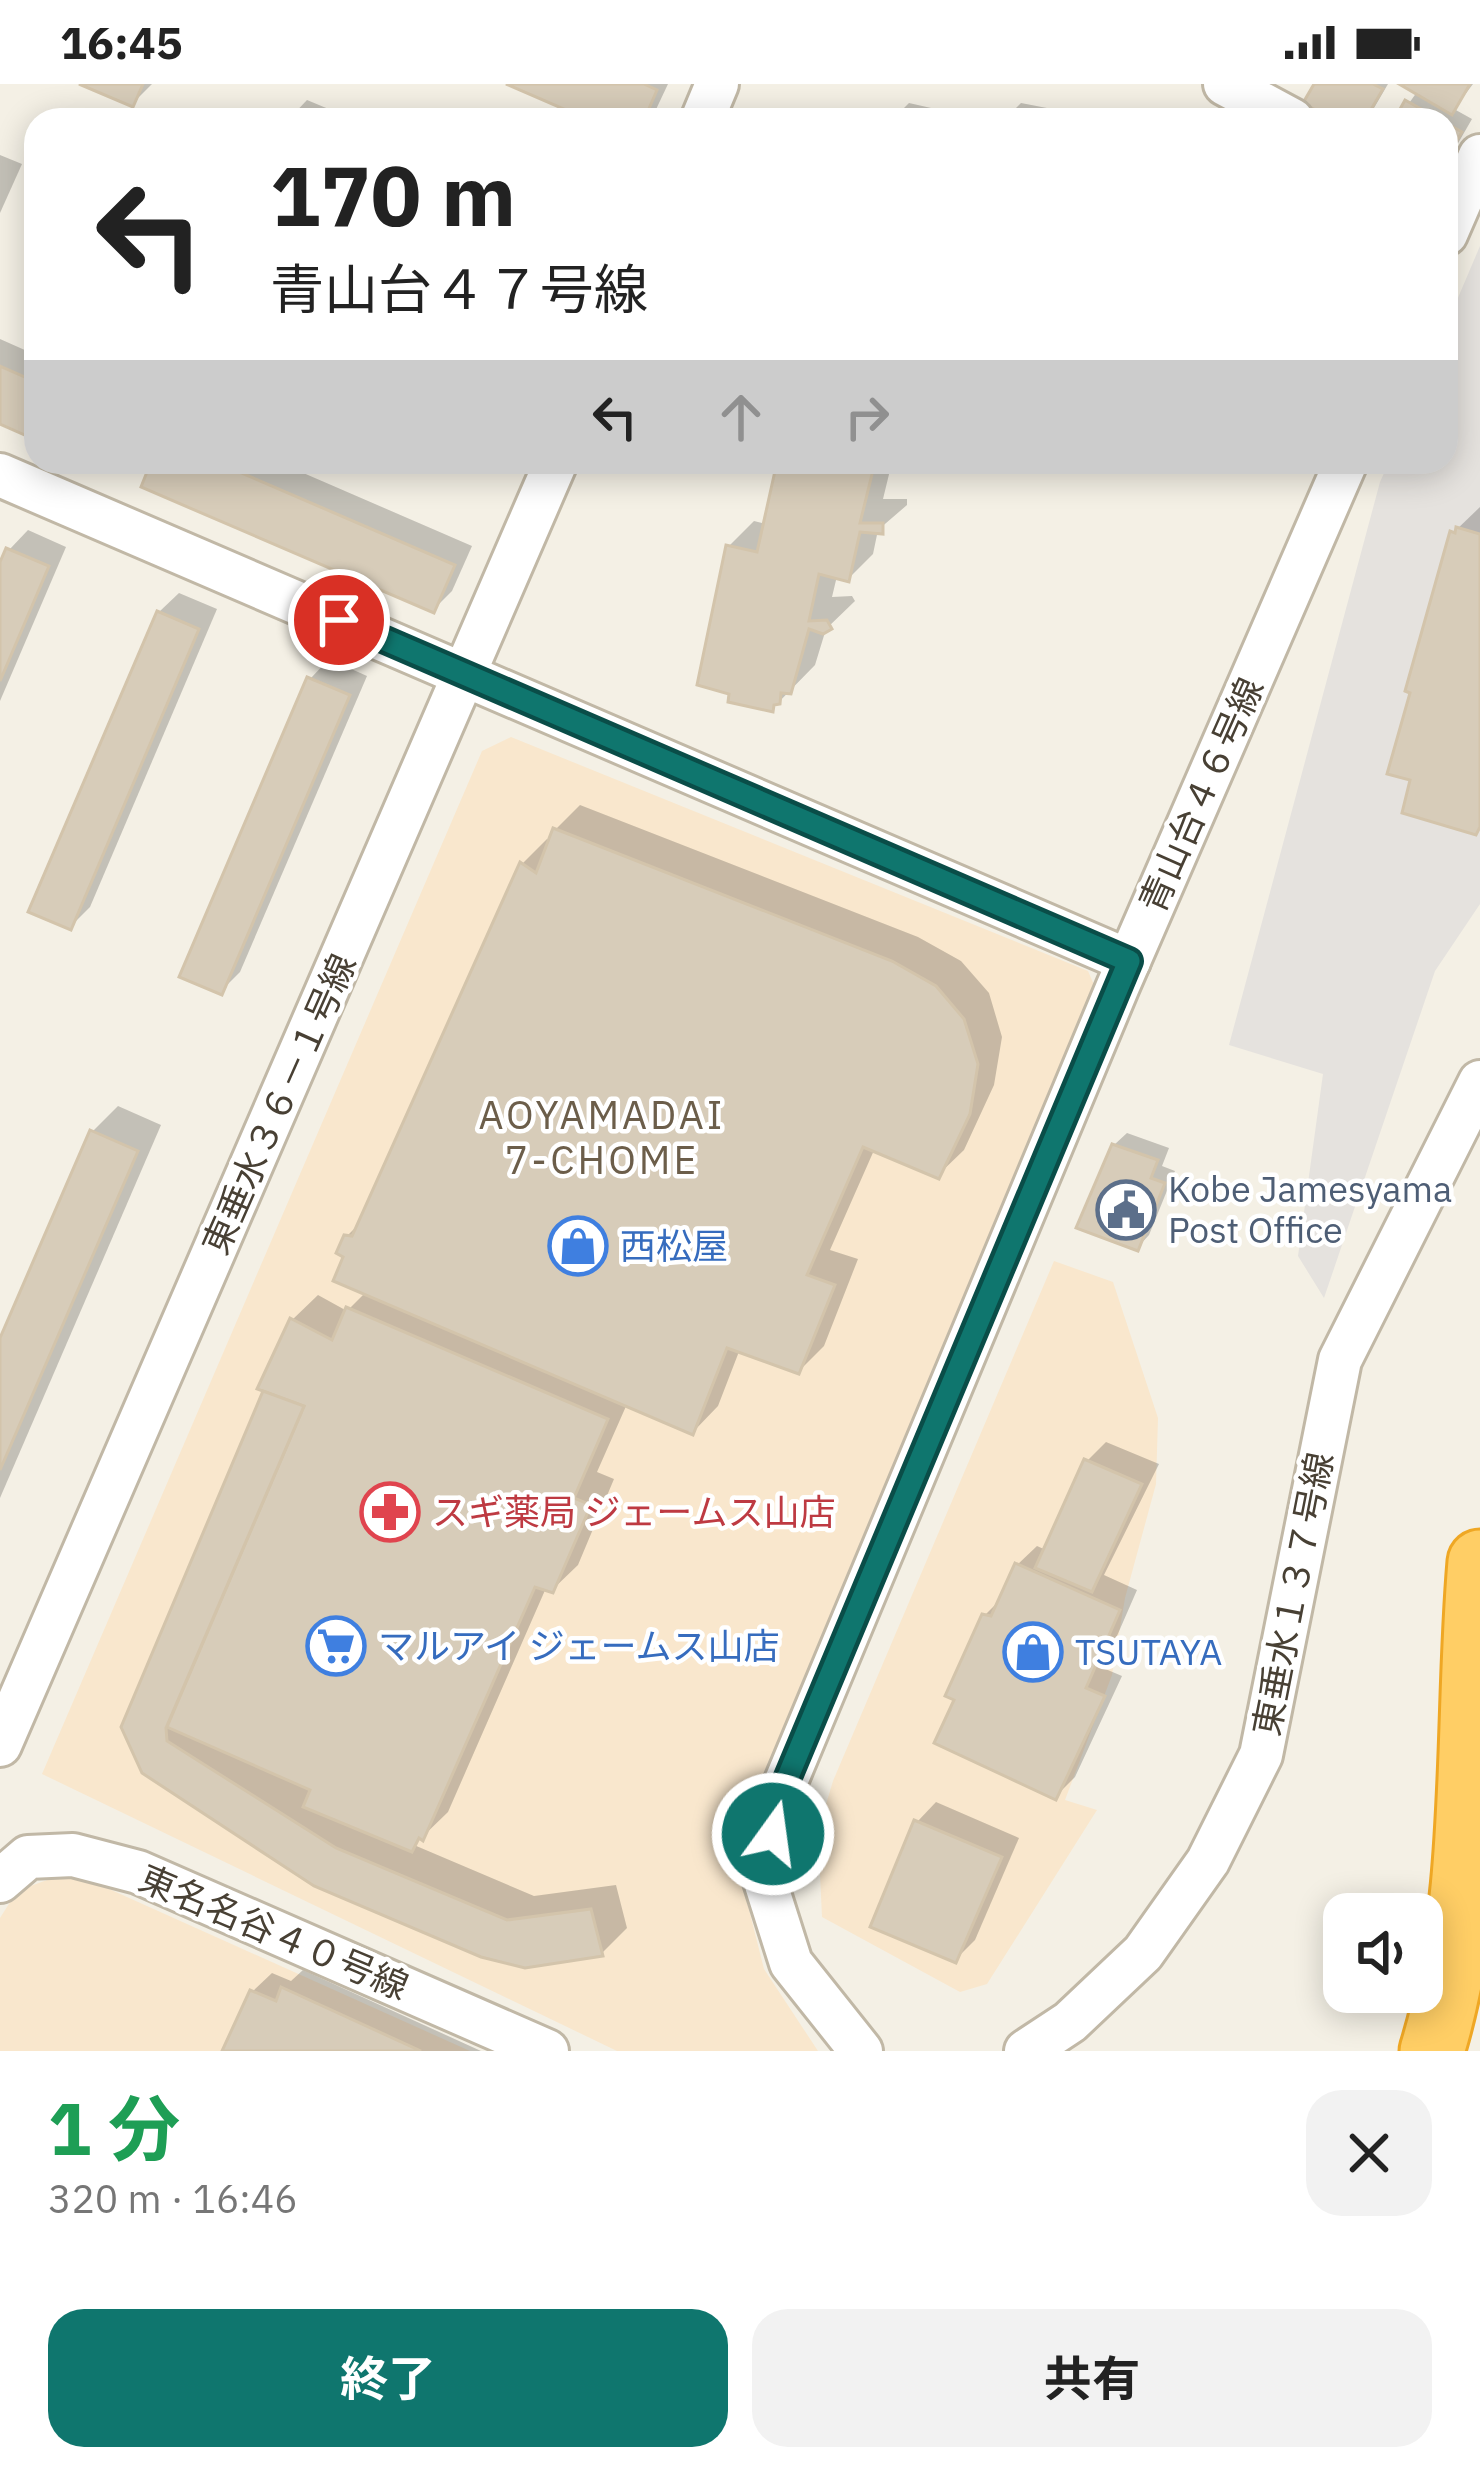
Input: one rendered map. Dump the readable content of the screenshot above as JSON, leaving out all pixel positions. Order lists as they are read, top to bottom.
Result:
{
  "streets": {
    "street": [
      "青山台４６号線",
      "東垂水３６－１号線",
      "東垂水１３７号線",
      "東名名谷４０号線"
    ]
  },
  "districts": ["AOYAMADAI 7-CHOME"],
  "places": {
    "public building": ["Kobe Jamesyama Post Office"],
    "shop": ["西松屋", "TSUTAYA"],
    "pharmacy": ["スギ薬局 ジェームス山店"],
    "supermarket": ["マルアイ ジェームス山店"]
  },
  "page": {
    "status": "16:45",
    "turn": ["170 m", "青山台４７号線"],
    "heading": ["1 分", "320 m · 16:46"],
    "buttons": ["終了", "共有"]
  }
}
